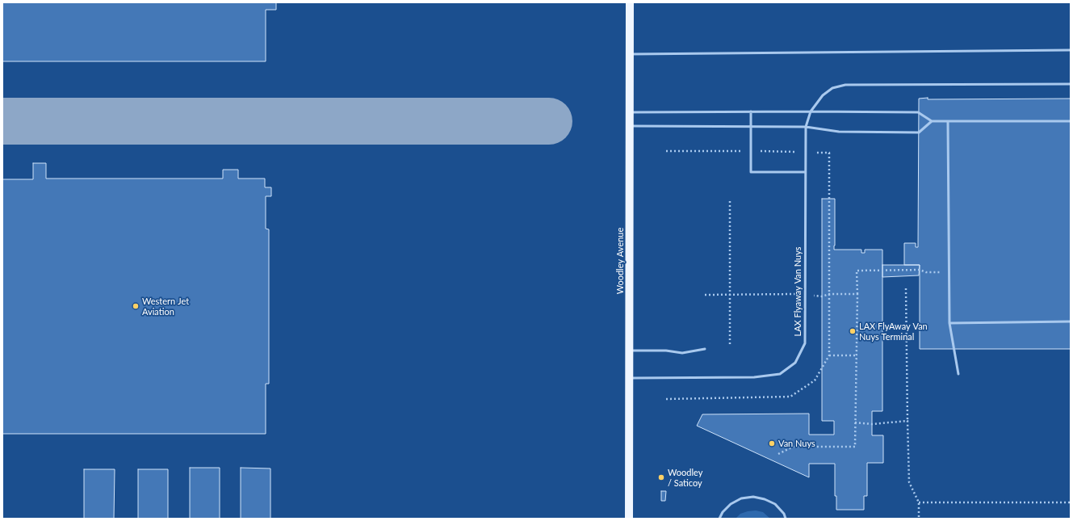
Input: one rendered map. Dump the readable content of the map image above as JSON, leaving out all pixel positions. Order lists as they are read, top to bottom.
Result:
{
  "streets": {
    "main road": ["Woodley Avenue"],
    "lane": ["LAX Flyaway Van Nuys"]
  },
  "crossings": [
    ["Woodley Avenue", "LAX Flyaway Van Nuys"]
  ],
  "places": [
    "Western Jet Aviation",
    "LAX FlyAway Van Nuys Terminal",
    "Van Nuys",
    "Woodley / Saticoy"
  ]
}
